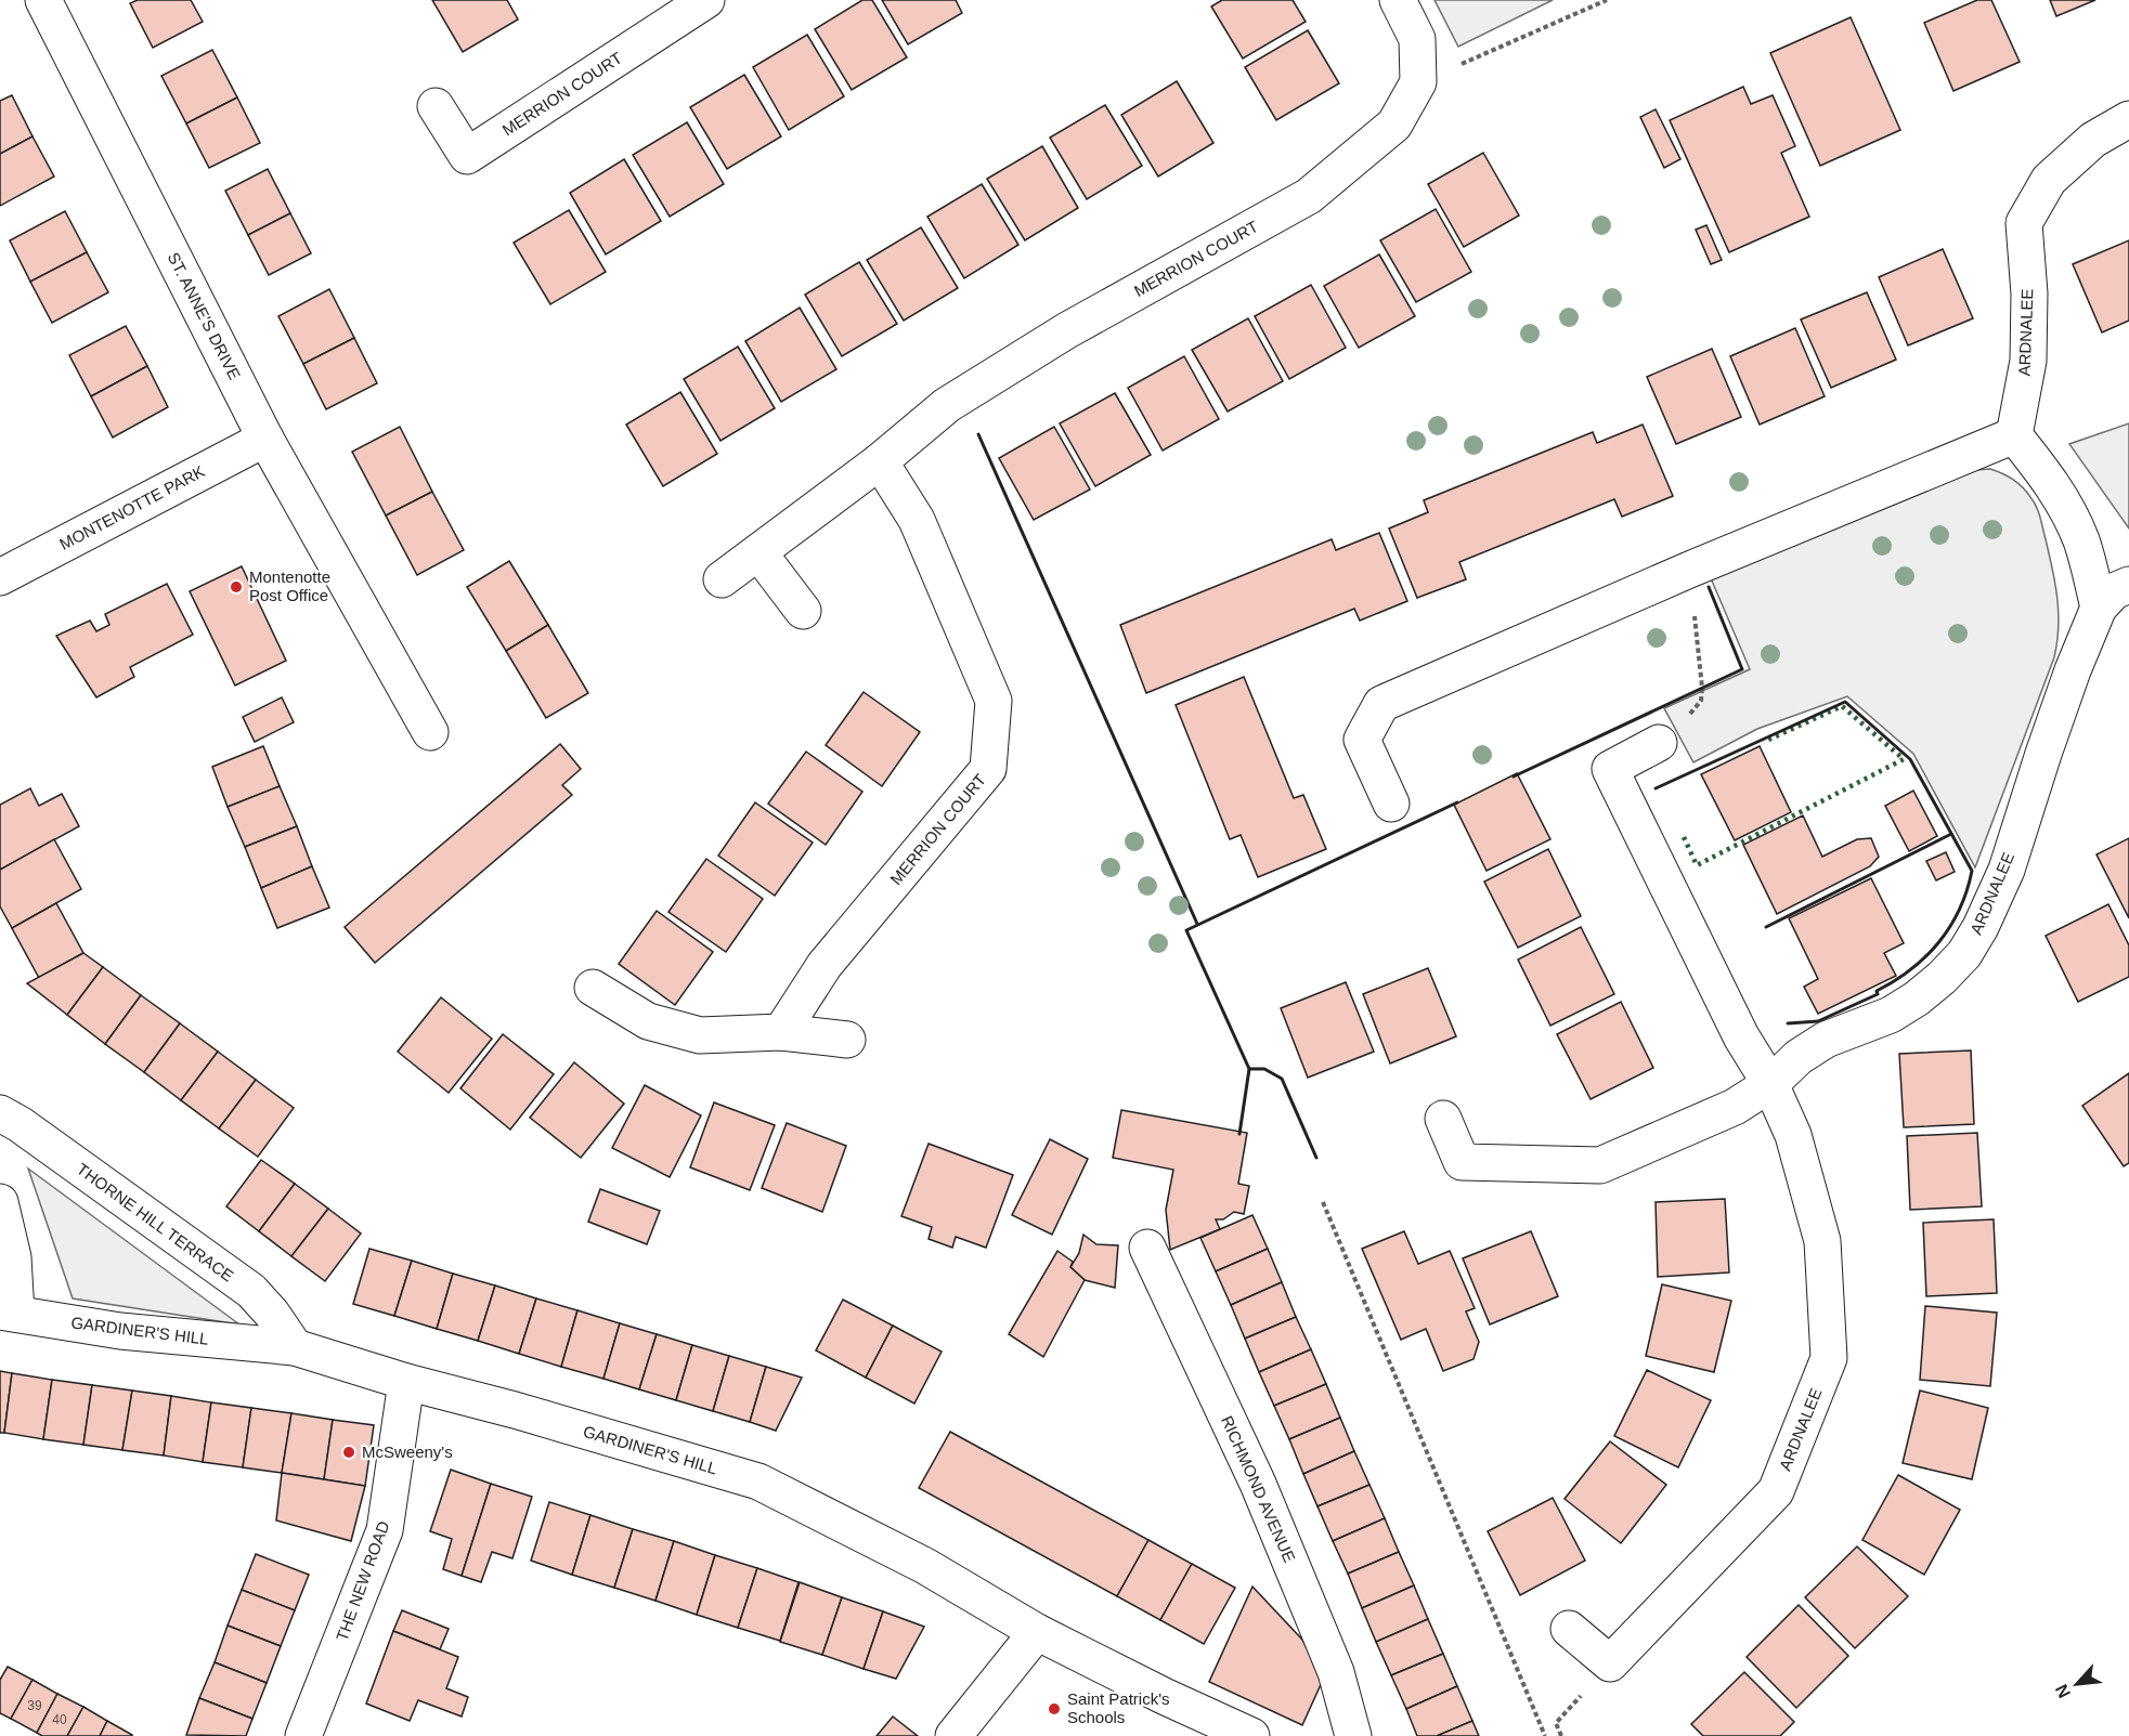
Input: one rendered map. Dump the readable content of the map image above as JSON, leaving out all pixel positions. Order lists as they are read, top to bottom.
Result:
{
  "streets": {
    "street": [
      "MERRION COURT",
      "ST. ANNE'S DRIVE",
      "ARDNALEE",
      "MONTENOTTE PARK",
      "THORNE HILL TERRACE",
      "GARDINER'S HILL",
      "RICHMOND AVENUE",
      "THE NEW ROAD"
    ]
  },
  "crossings": [
    ["ST. ANNE'S DRIVE", "MONTENOTTE PARK"],
    ["THORNE HILL TERRACE", "GARDINER'S HILL"],
    ["GARDINER'S HILL", "THE NEW ROAD"]
  ],
  "places": ["Montenotte Post Office", "McSweeny's", "Saint Patrick's Schools"],
  "house_numbers": ["39", "40"],
  "north": "bottom left"
}
